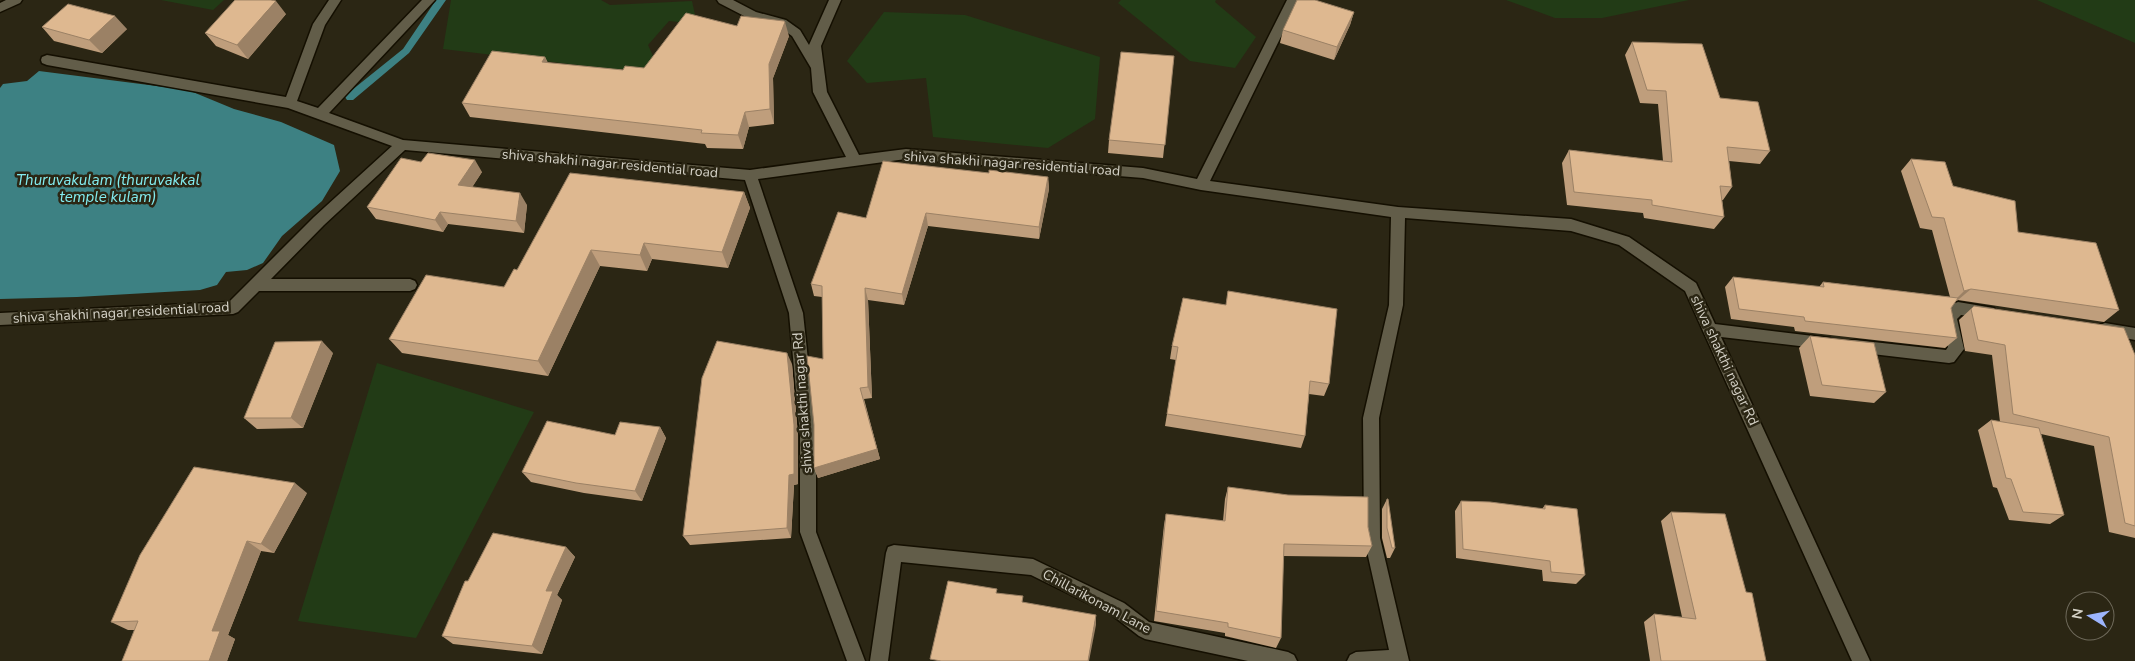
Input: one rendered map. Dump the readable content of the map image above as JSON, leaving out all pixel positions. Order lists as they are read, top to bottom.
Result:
{
  "streets": {
    "street": ["shiva shakhi nagar residential road", "shiva shakthi nagar Rd", "Chillarikonam Lane"]
  },
  "crossings": [
    ["shiva shakhi nagar residential road", "shiva shakthi nagar Rd"]
  ],
  "water": ["Thuruvakulam (thuruvakkal temple kulam)"],
  "north": "left"
}
